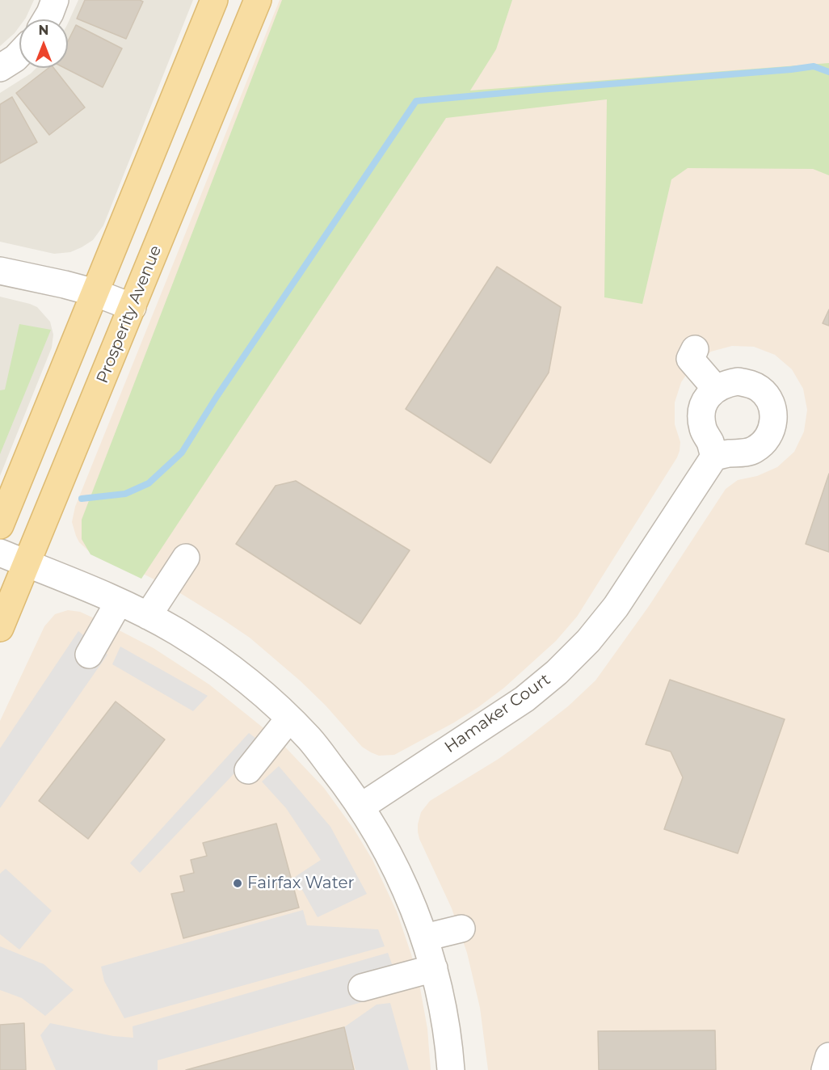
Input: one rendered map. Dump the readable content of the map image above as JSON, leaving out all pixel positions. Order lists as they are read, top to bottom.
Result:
{
  "streets": {
    "main road": ["Prosperity Avenue"],
    "street": ["Hamaker Court"]
  },
  "places": ["Fairfax Water"],
  "north": "top"
}
